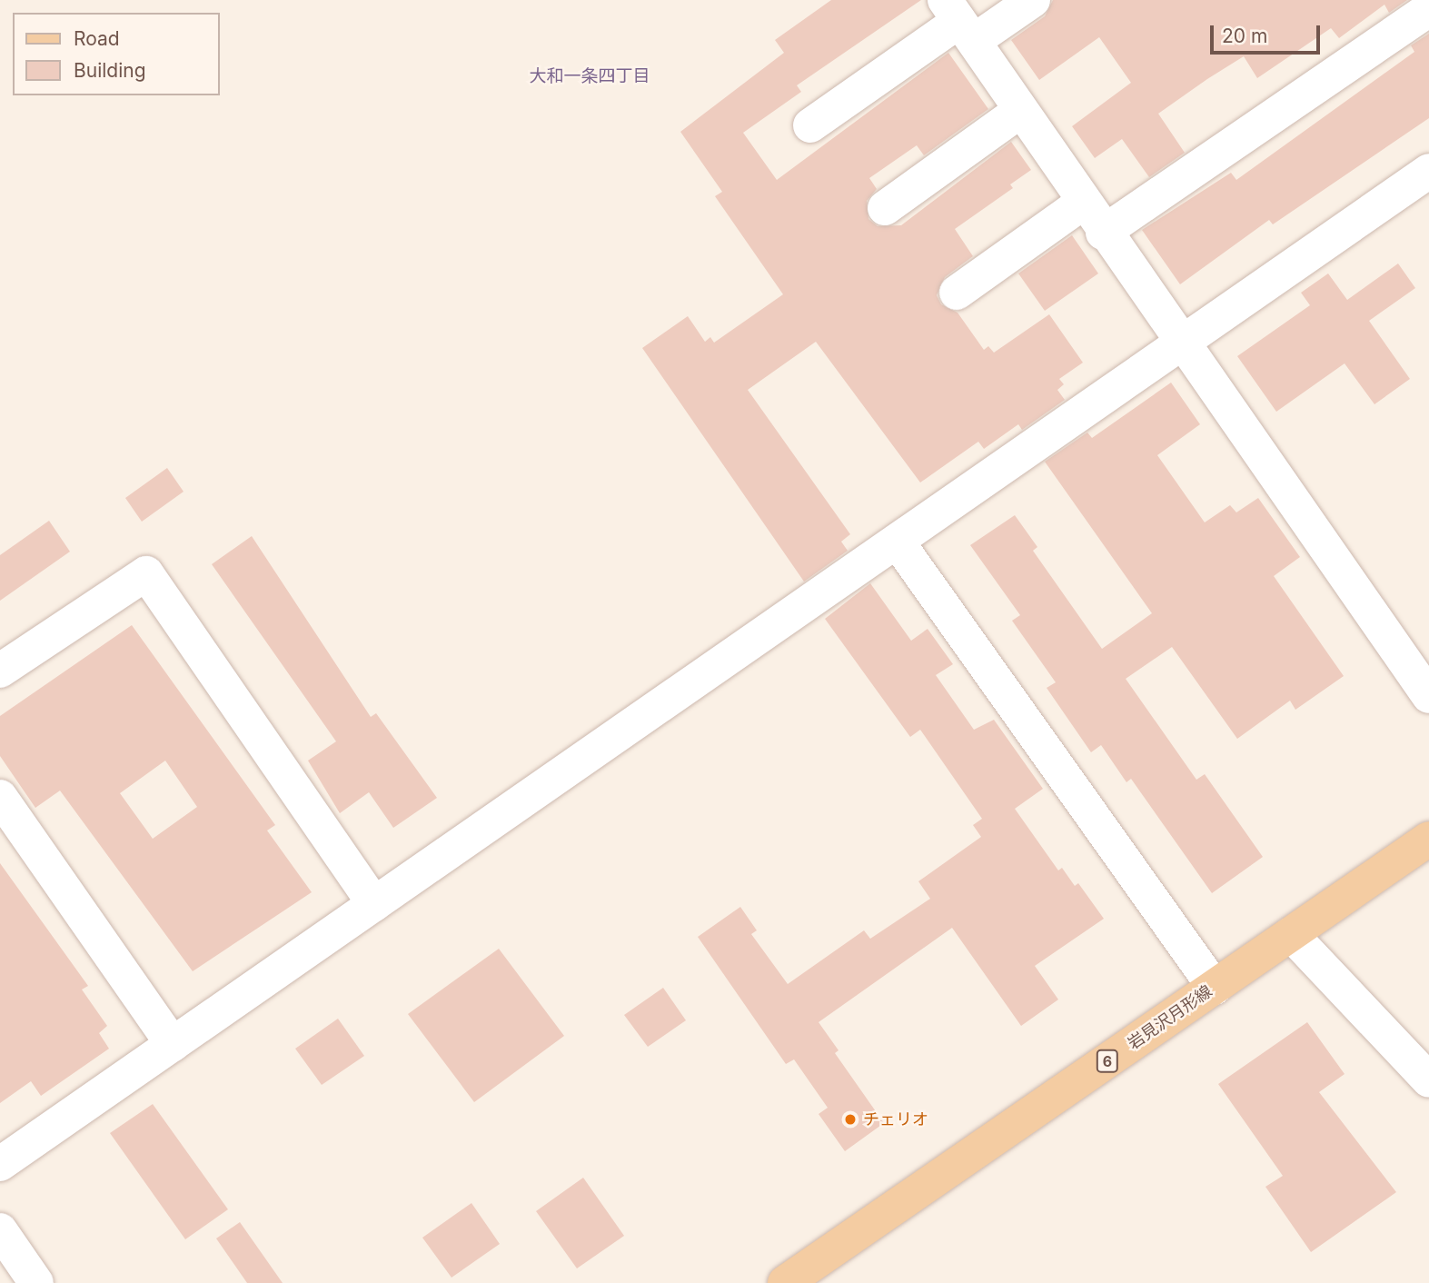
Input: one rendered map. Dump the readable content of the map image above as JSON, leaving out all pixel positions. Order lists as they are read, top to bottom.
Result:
{
  "streets": {
    "main road": ["岩見沢月形線", "6"]
  },
  "districts": ["大和一条四丁目"],
  "places": ["チェリオ"],
  "legend": ["Road", "Building"],
  "scale_bar": "20 m"
}
